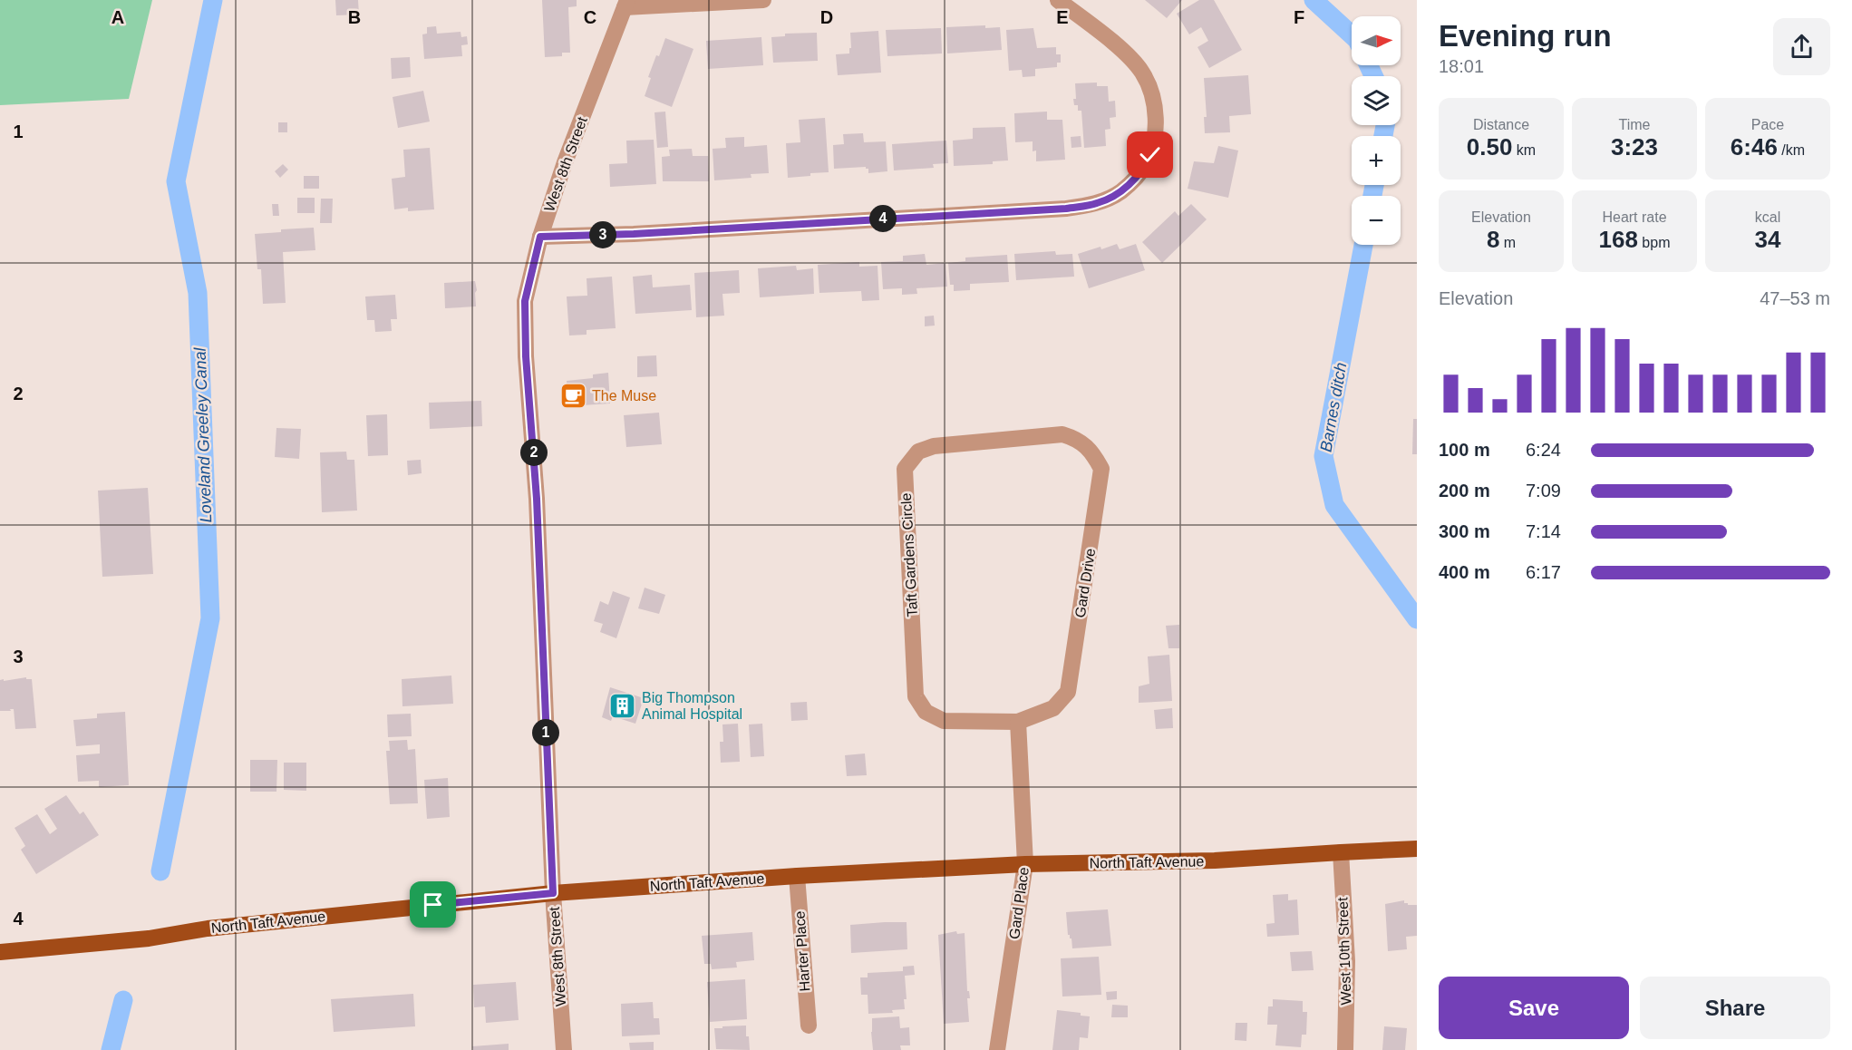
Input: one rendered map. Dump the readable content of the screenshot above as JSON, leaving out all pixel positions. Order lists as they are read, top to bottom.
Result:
{
  "streets": {
    "main road": ["North Taft Avenue"],
    "street": [
      "West 8th Street",
      "Taft Gardens Circle",
      "Gard Drive",
      "Gard Place",
      "Harter Place",
      "West 10th Street"
    ]
  },
  "crossings": [
    ["West 8th Street", "North Taft Avenue"],
    ["Taft Gardens Circle", "Gard Drive"],
    ["Taft Gardens Circle", "Gard Place"],
    ["Gard Drive", "Gard Place"],
    ["North Taft Avenue", "Gard Place"],
    ["North Taft Avenue", "Harter Place"],
    ["North Taft Avenue", "West 10th Street"]
  ],
  "water": ["Barnes ditch", "Loveland Greeley Canal"],
  "places": {
    "cafe": ["The Muse"],
    "building": ["Big Thompson Animal Hospital"]
  },
  "north": "right",
  "page": {
    "heading": ["Evening run", "18:01"],
    "map_buttons": ["+", "−"],
    "stats": [
      ["Distance", "0.50 km"],
      ["Time", "3:23"],
      ["Pace", "6:46 /km"],
      ["Elevation", "8 m"],
      ["Heart rate", "168 bpm"],
      ["kcal", "34"]
    ],
    "pins": [
      "4",
      "3",
      "2",
      "1"
    ],
    "chart": ["Elevation", "47–53 m"],
    "list": [
      {
        "name": "100 m",
        "note": "6:24"
      },
      {
        "name": "200 m",
        "note": "7:09"
      },
      {
        "name": "300 m",
        "note": "7:14"
      },
      {
        "name": "400 m",
        "note": "6:17"
      }
    ],
    "buttons": ["Save", "Share"]
  },
  "grid": {
    "columns": [
      "A",
      "B",
      "C",
      "D",
      "E",
      "F"
    ],
    "rows": [
      "1",
      "2",
      "3",
      "4"
    ]
  }
}
